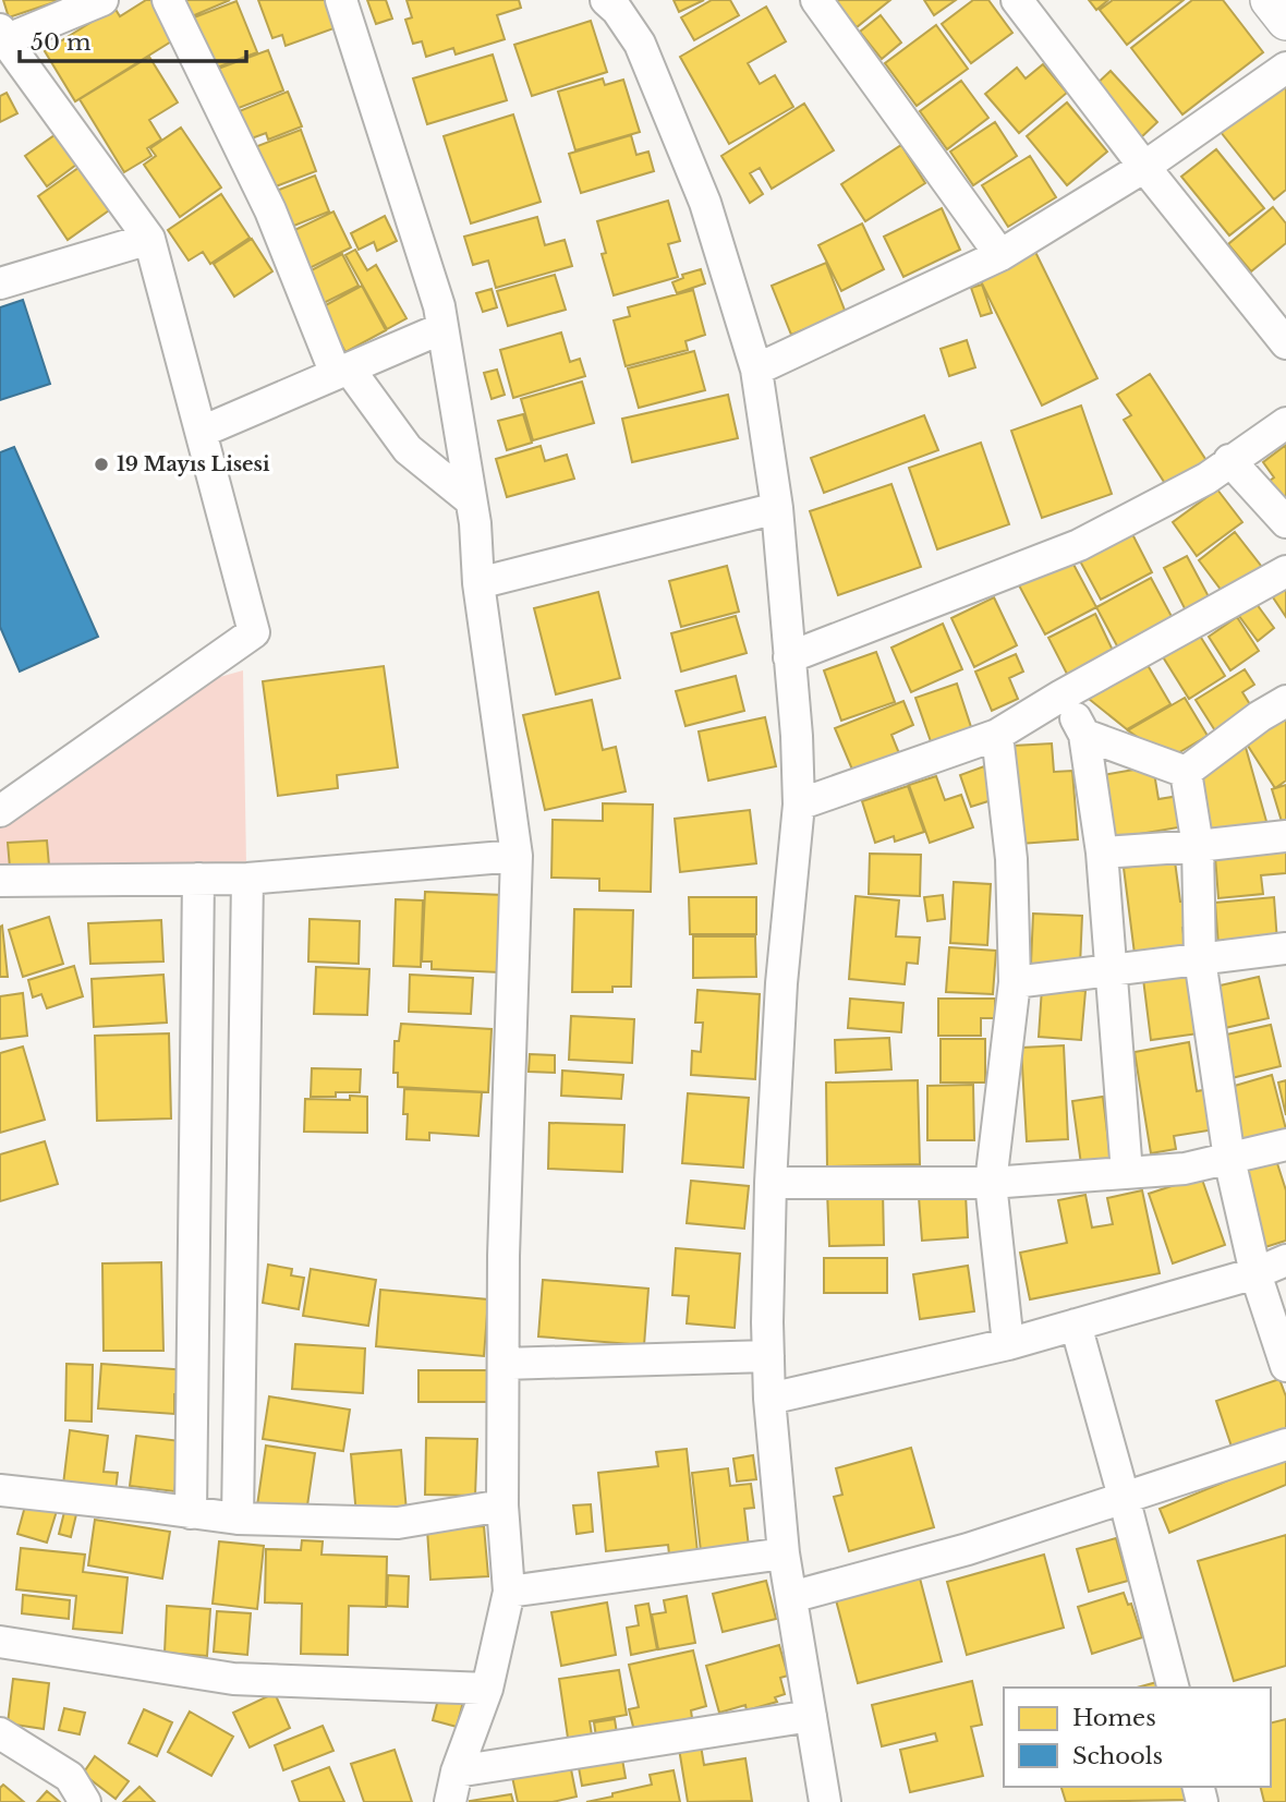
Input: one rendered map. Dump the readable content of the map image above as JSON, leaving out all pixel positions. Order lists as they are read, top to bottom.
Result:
{
  "places": ["19 Mayıs Lisesi"],
  "legend": ["Homes", "Schools"],
  "scale_bar": "50 m"
}
